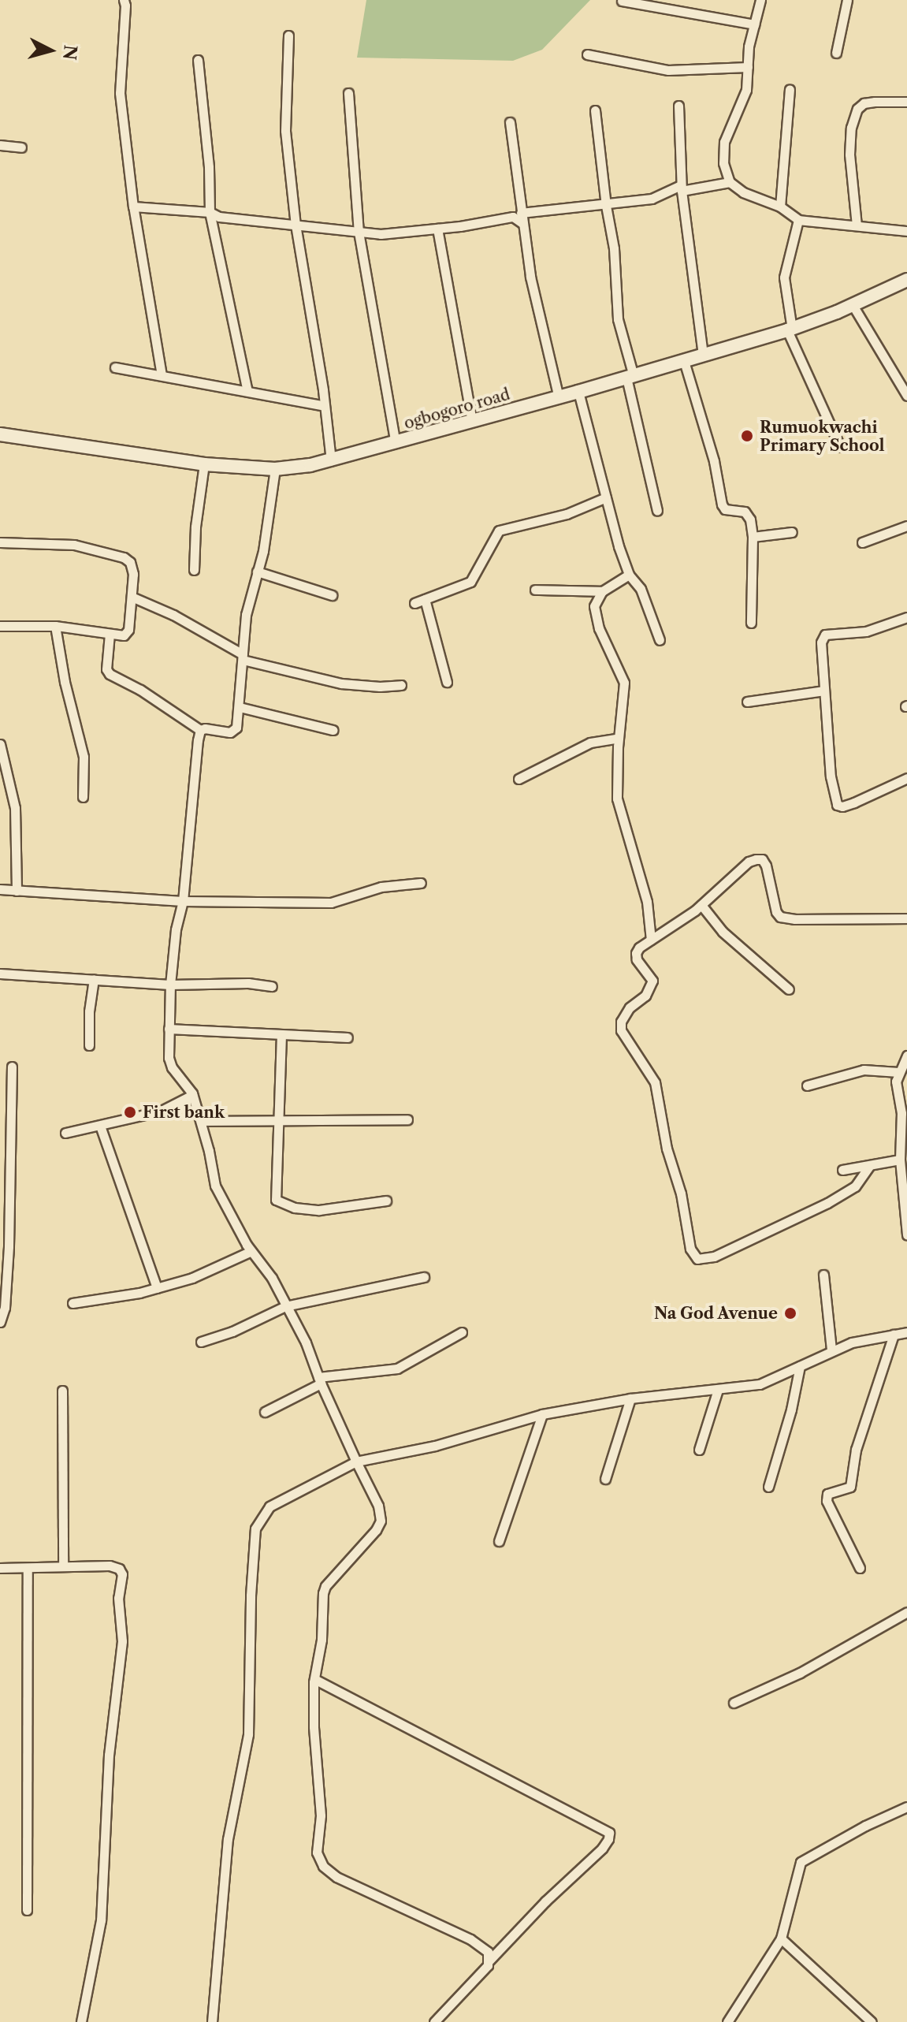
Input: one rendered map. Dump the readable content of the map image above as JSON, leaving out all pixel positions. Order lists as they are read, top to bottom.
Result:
{
  "streets": {
    "street": ["ogbogoro road"]
  },
  "places": ["Rumuokwachi Primary School", "First bank", "Na God Avenue"],
  "north": "right"
}
